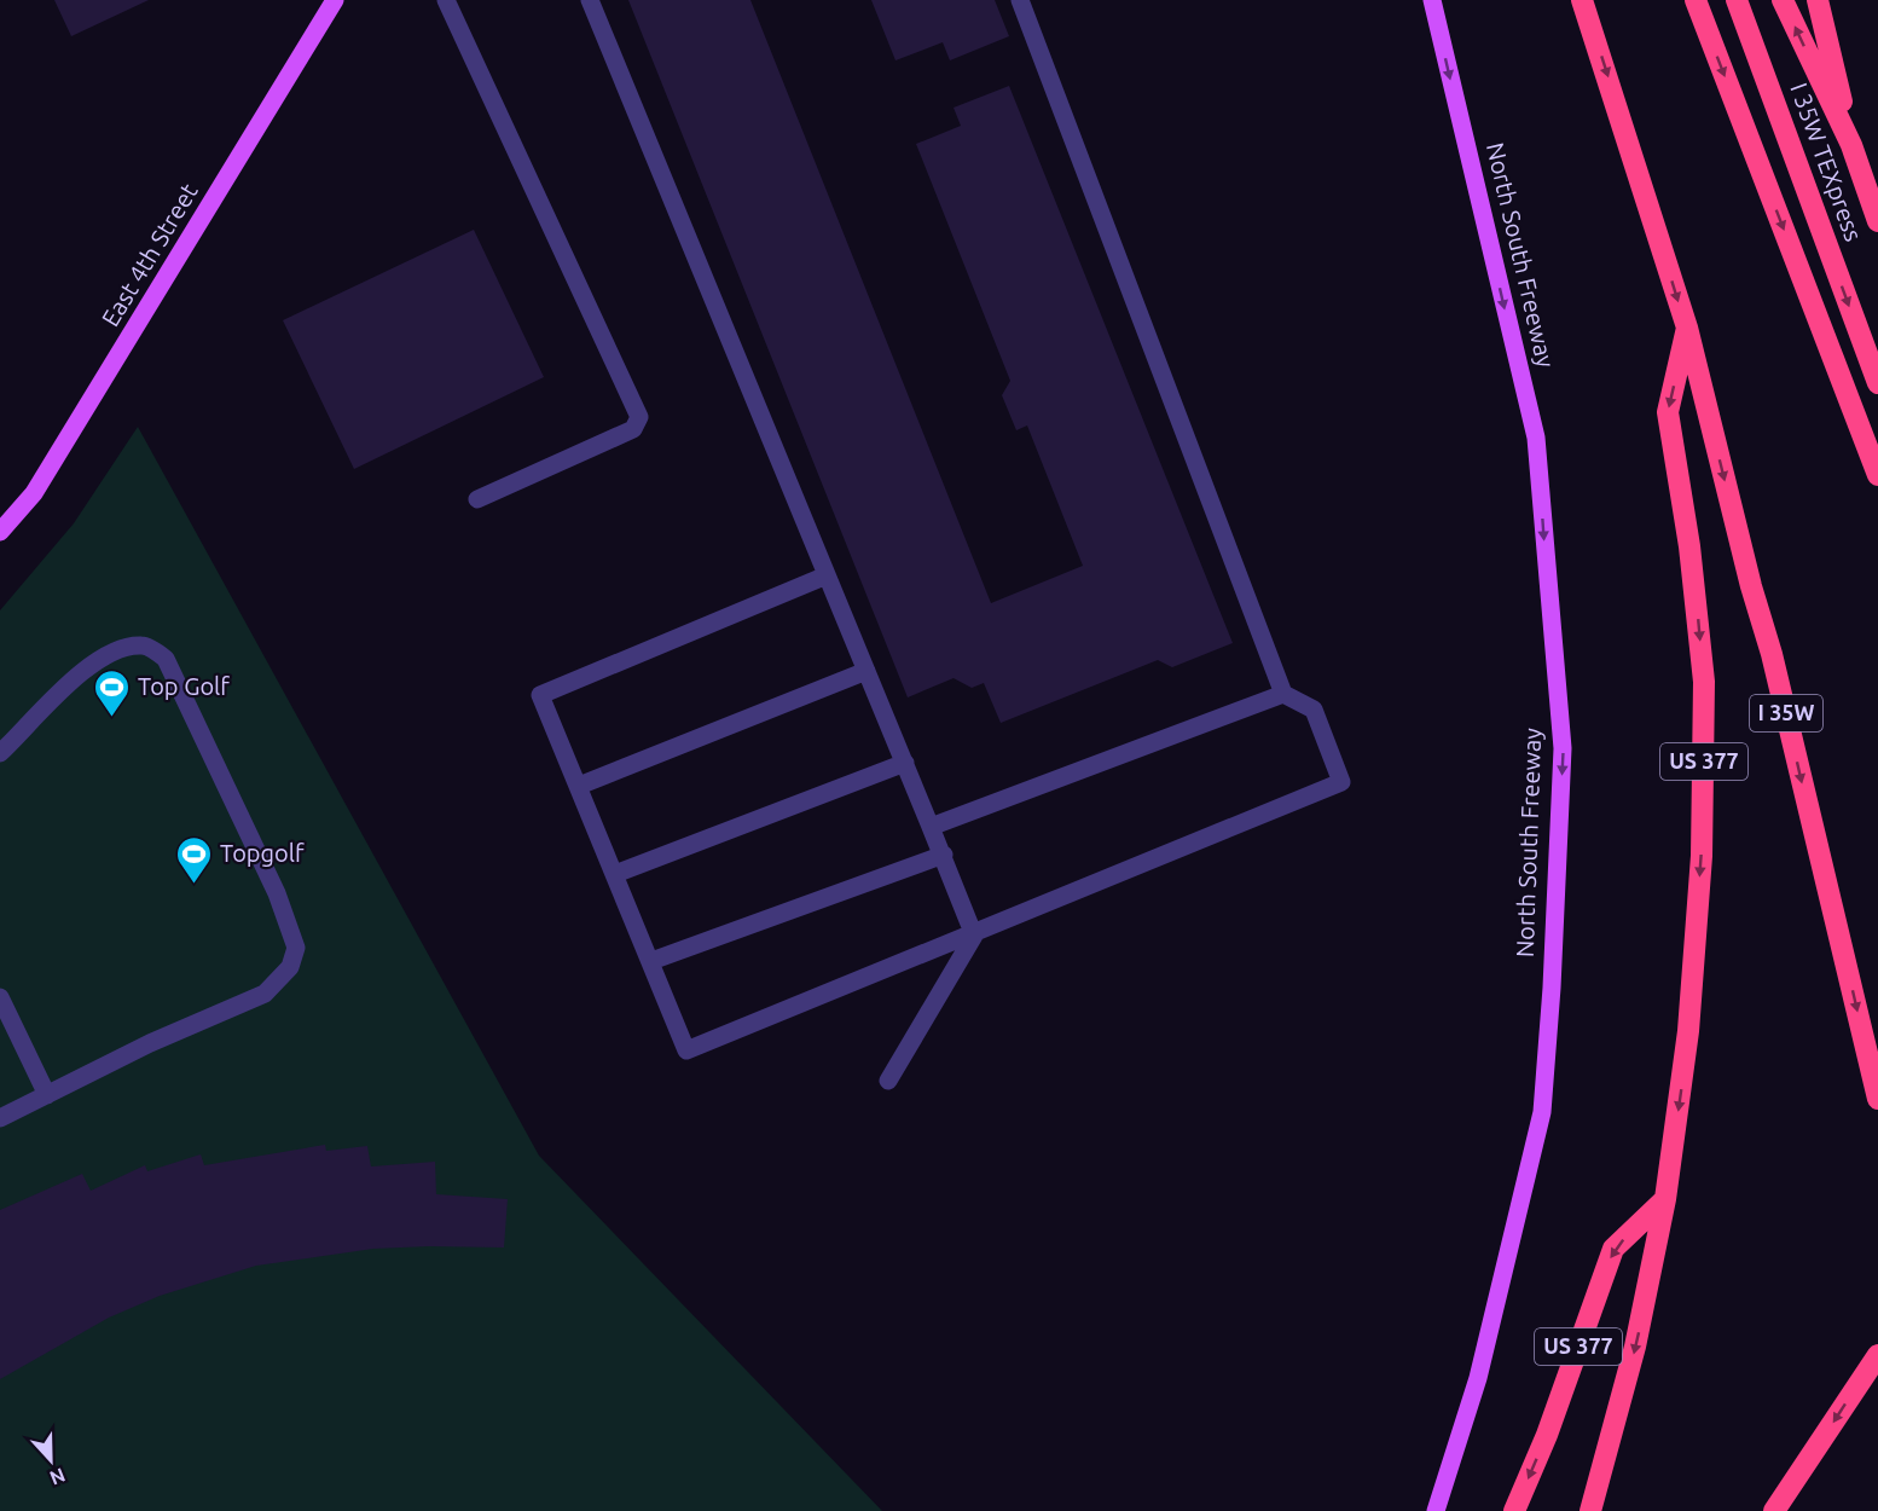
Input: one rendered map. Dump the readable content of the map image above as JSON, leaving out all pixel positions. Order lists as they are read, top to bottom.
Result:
{
  "streets": {
    "highway": ["I 35W TEXpress", "I 35W", "US 377"],
    "main road": ["East 4th Street", "North South Freeway"]
  },
  "crossings": [
    ["I 35W", "US 377"]
  ],
  "one_way": ["North South Freeway"],
  "places": {
    "sports": ["Top Golf", "Topgolf"]
  },
  "north": "bottom"
}
